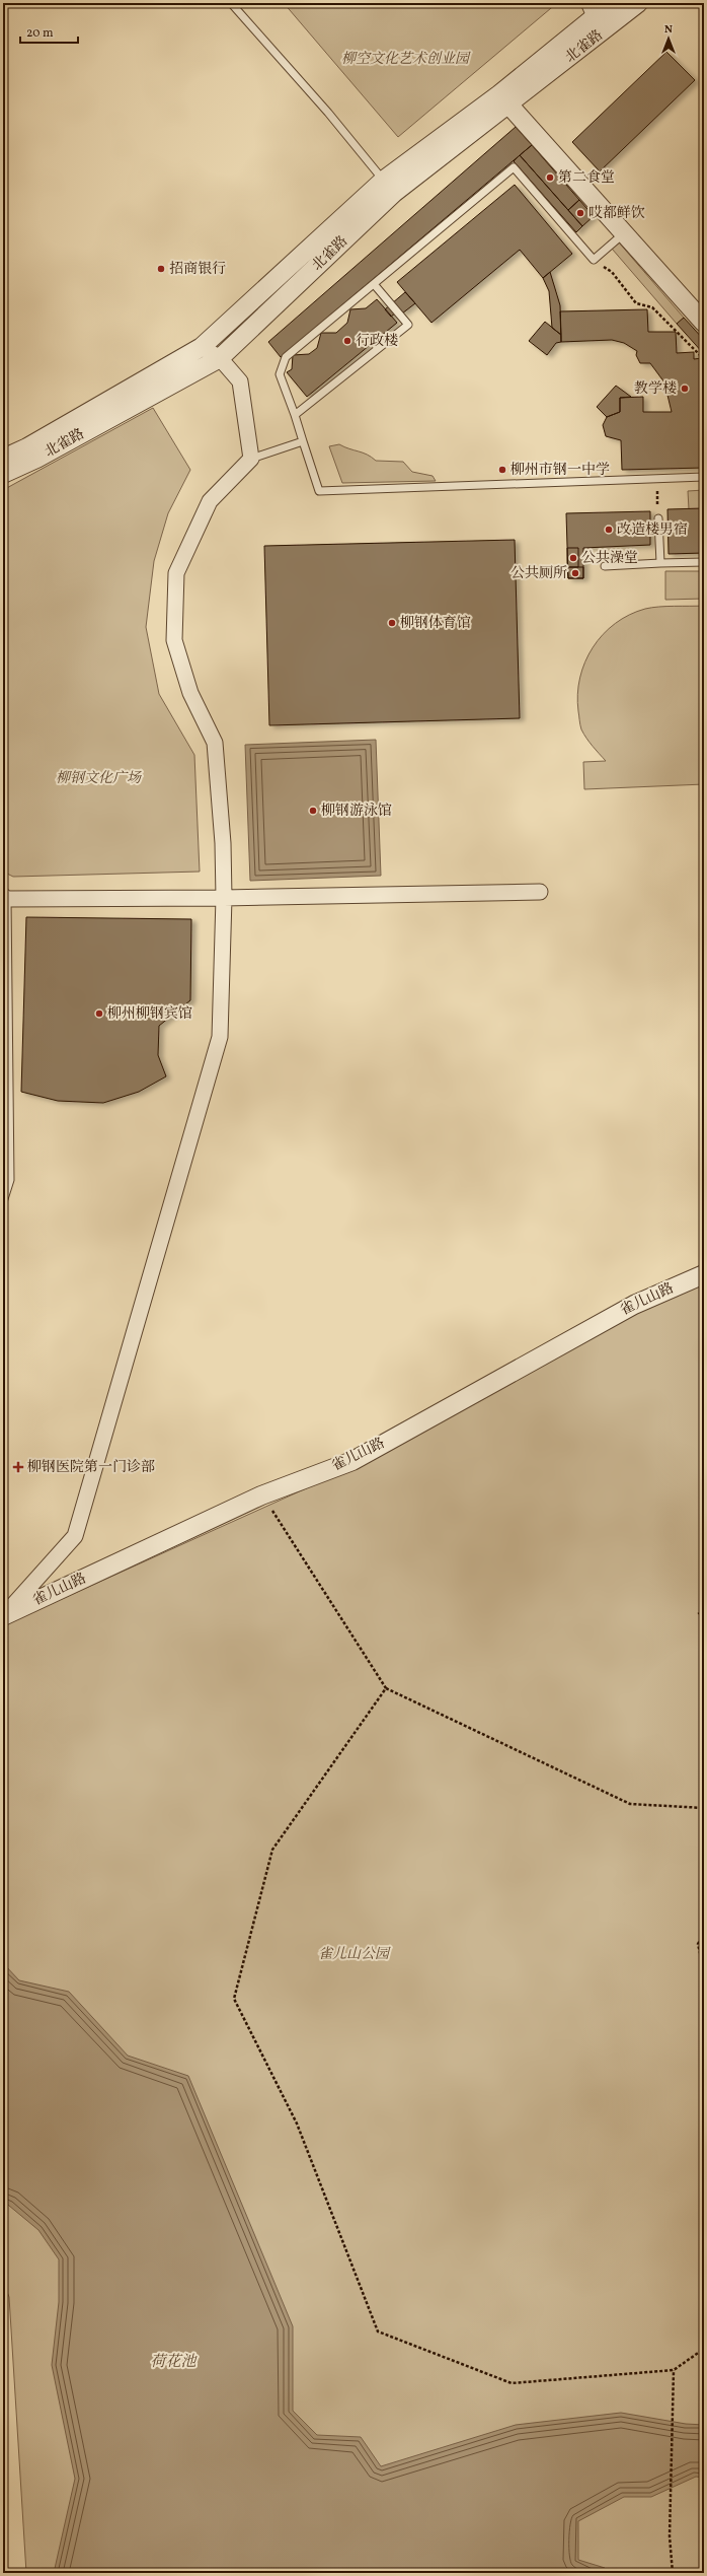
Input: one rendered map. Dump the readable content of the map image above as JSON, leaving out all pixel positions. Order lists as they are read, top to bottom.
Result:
{
  "streets": {
    "street": ["北雀路", "雀儿山路"]
  },
  "water": ["荷花池"],
  "parks": ["柳空文化艺术创业园", "柳钢文化广场", "雀儿山公园"],
  "places": {
    "other": [
      "第二食堂",
      "哎都鲜饮",
      "招商银行",
      "行政楼",
      "教学楼",
      "柳州市钢一中学",
      "改造楼男宿",
      "公共澡堂",
      "公共厕所",
      "柳钢体育馆",
      "柳钢游泳馆",
      "柳州柳钢宾馆"
    ],
    "health": ["柳钢医院第一门诊部"]
  },
  "scale_bar": "20 m",
  "north": "top"
}
